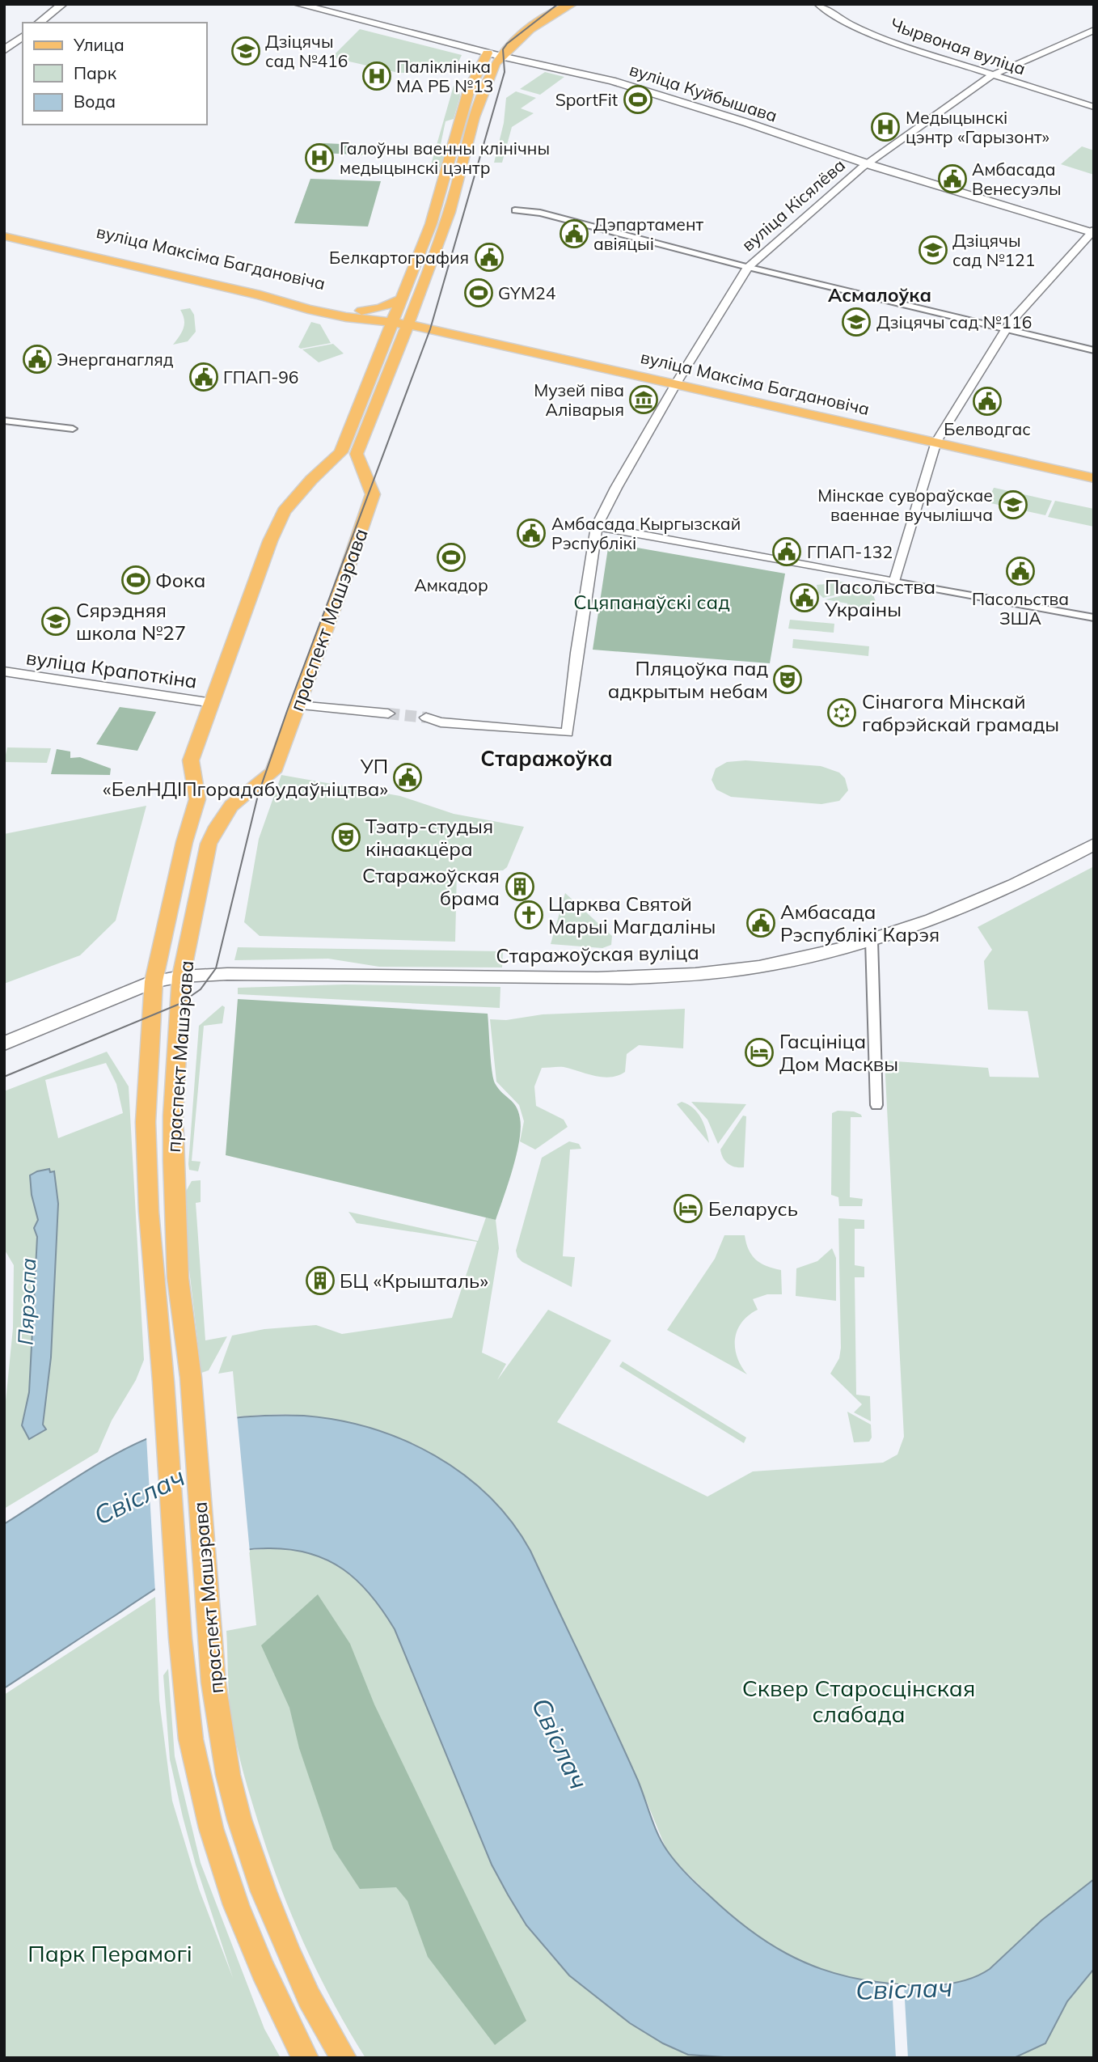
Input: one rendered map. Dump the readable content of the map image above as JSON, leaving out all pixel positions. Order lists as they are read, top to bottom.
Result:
{
  "streets": {
    "main road": [
      "вуліца Куйбышава",
      "вуліца Максіма Багдановіча",
      "праспект Машэрава",
      "Старажоўская вуліца"
    ],
    "street": ["Чырвоная вуліца", "вуліца Кісялёва", "вуліца Крапоткіна"]
  },
  "crossings": [
    ["Чырвоная вуліца", "вуліца Кісялёва"],
    ["вуліца Куйбышава", "вуліца Кісялёва"],
    ["вуліца Куйбышава", "праспект Машэрава"],
    ["вуліца Кісялёва", "вуліца Максіма Багдановіча"],
    ["вуліца Максіма Багдановіча", "праспект Машэрава"],
    ["праспект Машэрава", "вуліца Крапоткіна"],
    ["праспект Машэрава", "Старажоўская вуліца"]
  ],
  "districts": ["Асмалоўка", "Старажоўка"],
  "water": ["Пярэспа", "Свіслач"],
  "parks": ["Сцяпанаўскі сад", "Сквер Старосцінская слабада", "Парк Перамогі"],
  "places": {
    "school or university": [
      "Дзіцячы сад №416",
      "Дзіцячы сад №121",
      "Дзіцячы сад №116",
      "Мінскае сувораўскае ваеннае вучылішча",
      "Сярэдняя школа №27"
    ],
    "hospital": ["Паліклініка МА РБ №13", "Медыцынскі цэнтр «Гарызонт»", "Галоўны ваенны клінічны медыцынскі цэнтр"],
    "sports": [
      "SportFit",
      "GYM24",
      "Амкадор",
      "Фока"
    ],
    "public building": [
      "Амбасада Венесуэлы",
      "Дэпартамент авіяцыі",
      "Белкартография",
      "Энерганагляд",
      "ГПАП-96",
      "Белводгас",
      "Амбасада Кыргызскай Рэспублікі",
      "ГПАП-132",
      "Пасольства ЗША",
      "Пасольства Украіны",
      "УП «БелНДІПгорадабудаўніцтва»",
      "Амбасада Рэспублікі Карэя"
    ],
    "museum": ["Музей піва Аліварыя"],
    "theatre": ["Пляцоўка пад адкрытым небам", "Тэатр-студыя кінаакцёра"],
    "synagogue": ["Сінагога Мінскай габрэйскай грамады"],
    "building": ["Старажоўская брама", "БЦ «Крышталь»"],
    "church": ["Царква Святой Марыі Магдаліны"],
    "hotel": ["Гасцініца Дом Масквы", "Беларусь"]
  },
  "legend": ["Улица", "Парк", "Вода"]
}
